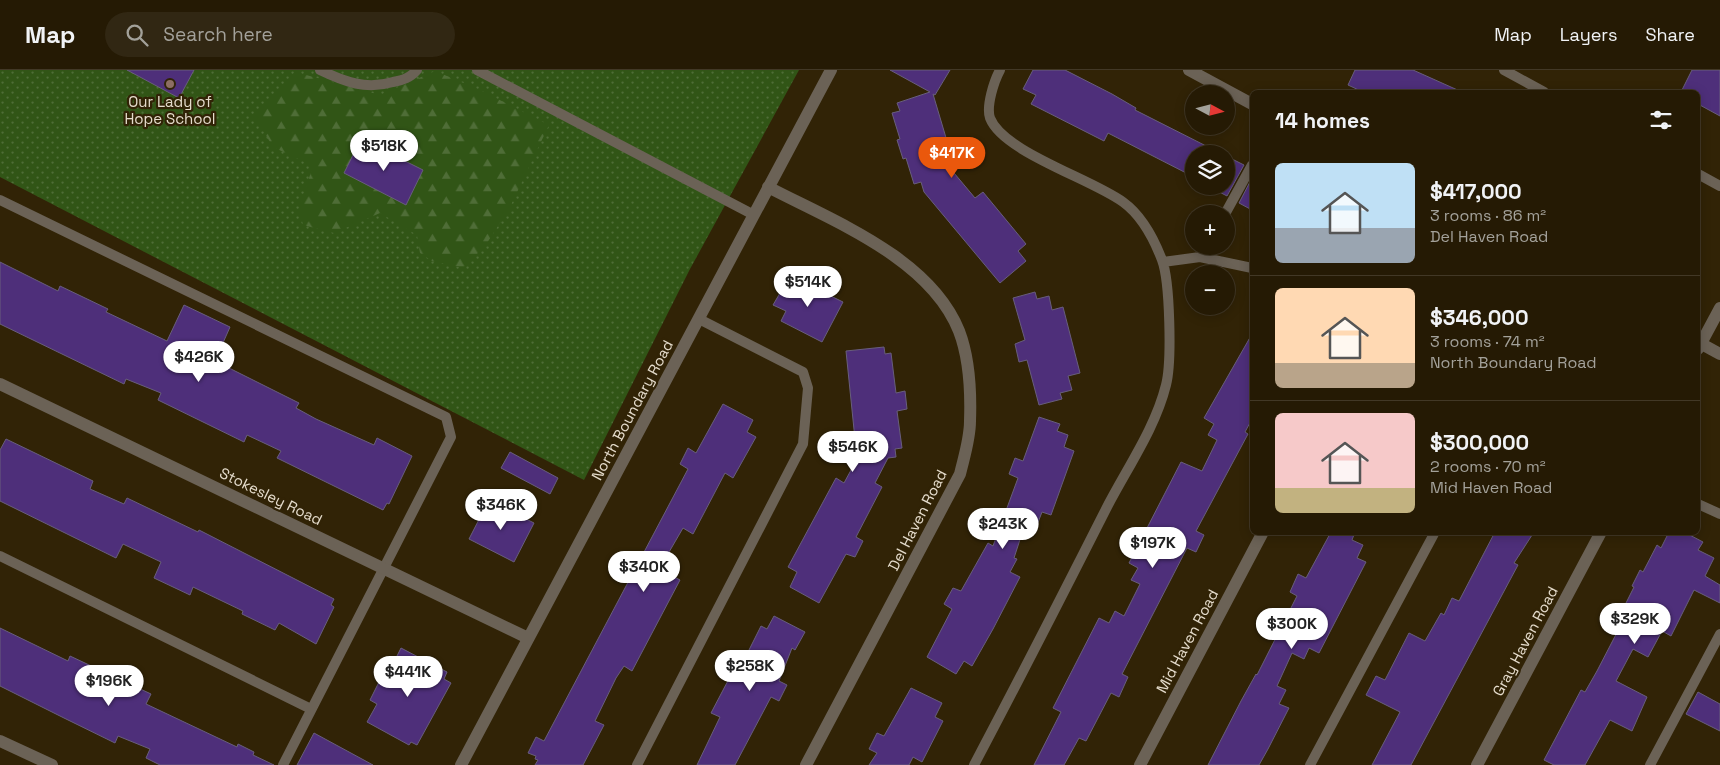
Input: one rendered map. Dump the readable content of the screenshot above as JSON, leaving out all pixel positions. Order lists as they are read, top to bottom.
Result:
{
  "streets": {
    "street": [
      "North Boundary Road",
      "Stokesley Road",
      "Del Haven Road",
      "Mid Haven Road",
      "Gray Haven Road"
    ]
  },
  "crossings": [
    ["North Boundary Road", "Stokesley Road"],
    ["North Boundary Road", "Del Haven Road"]
  ],
  "places": ["Our Lady of Hope School"],
  "north": "right",
  "page": {
    "header": "Map",
    "search": "Search here",
    "nav": ["Map", "Layers", "Share"],
    "map_buttons": ["+", "−"],
    "heading": "14 homes",
    "price": [
      "$518K",
      "$417K",
      "$514K",
      "$426K",
      "$546K",
      "$346K",
      "$243K",
      "$197K",
      "$340K",
      "$329K",
      "$300K",
      "$258K",
      "$441K",
      "$196K"
    ],
    "list": [
      {
        "name": "$417,000",
        "note": "3 rooms · 86 m² · Del Haven Road"
      },
      {
        "name": "$346,000",
        "note": "3 rooms · 74 m² · North Boundary Road"
      },
      {
        "name": "$300,000",
        "note": "2 rooms · 70 m² · Mid Haven Road"
      }
    ]
  }
}
